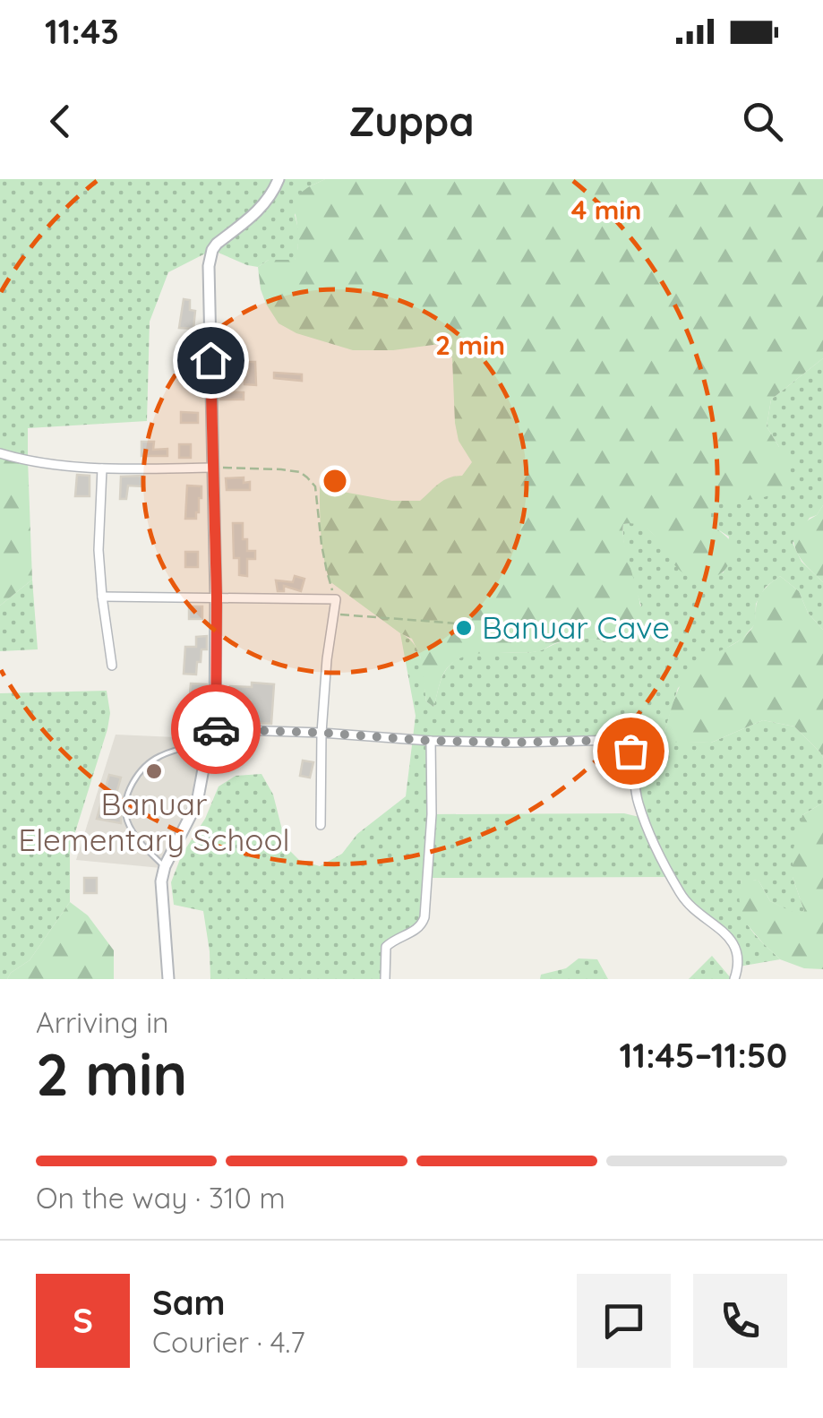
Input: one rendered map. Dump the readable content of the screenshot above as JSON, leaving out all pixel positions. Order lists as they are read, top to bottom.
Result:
{
  "places": ["Banuar Cave", "Banuar Elementary School"],
  "page": {
    "status": "11:43",
    "header": "Zuppa",
    "heading": ["2 min", "Arriving in", "11:45–11:50"],
    "panel": ["Sam", "Courier · 4.7"],
    "bar": "On the way · 310 m",
    "round": "S"
  },
  "rings": ["4 min", "2 min"]
}
